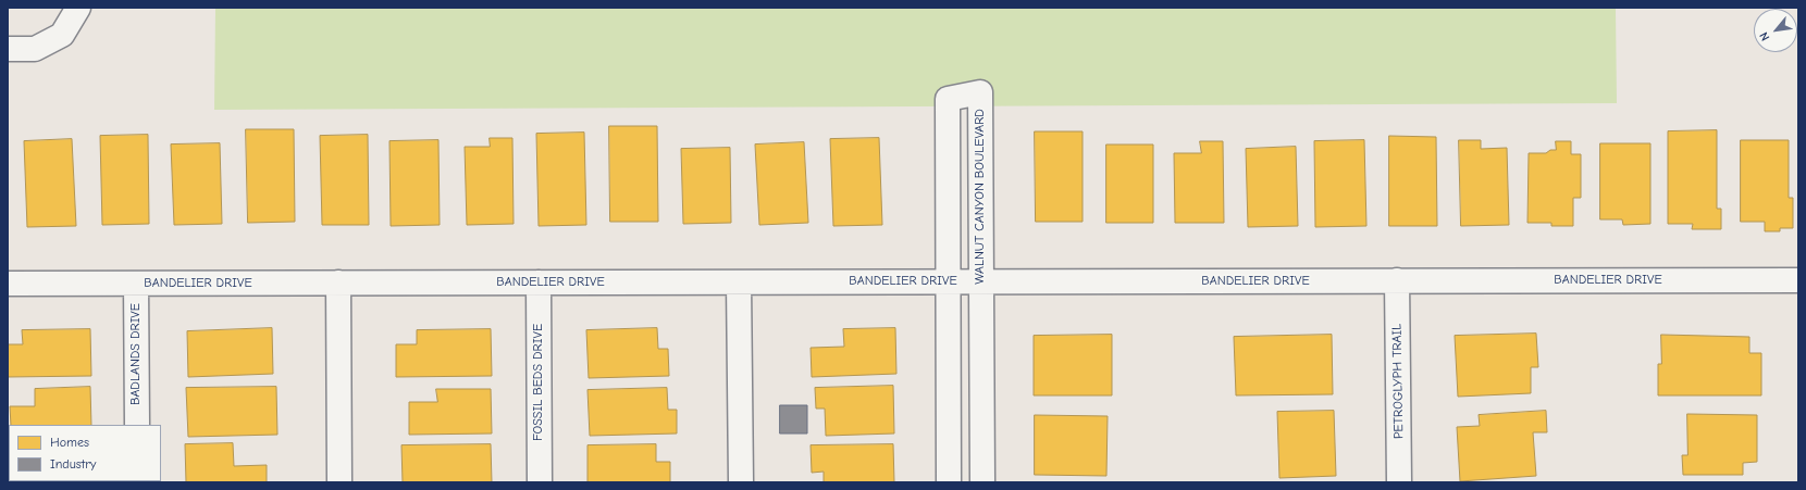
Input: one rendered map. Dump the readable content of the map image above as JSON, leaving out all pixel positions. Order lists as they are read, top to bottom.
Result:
{
  "streets": {
    "street": [
      "WALNUT CANYON BOULEVARD",
      "BANDELIER DRIVE",
      "BADLANDS DRIVE",
      "PETROGLYPH TRAIL",
      "FOSSIL BEDS DRIVE"
    ]
  },
  "crossings": [
    ["WALNUT CANYON BOULEVARD", "BANDELIER DRIVE"],
    ["BANDELIER DRIVE", "BADLANDS DRIVE"],
    ["BANDELIER DRIVE", "PETROGLYPH TRAIL"],
    ["BANDELIER DRIVE", "FOSSIL BEDS DRIVE"]
  ],
  "legend": ["Homes", "Industry"],
  "north": "bottom left"
}
